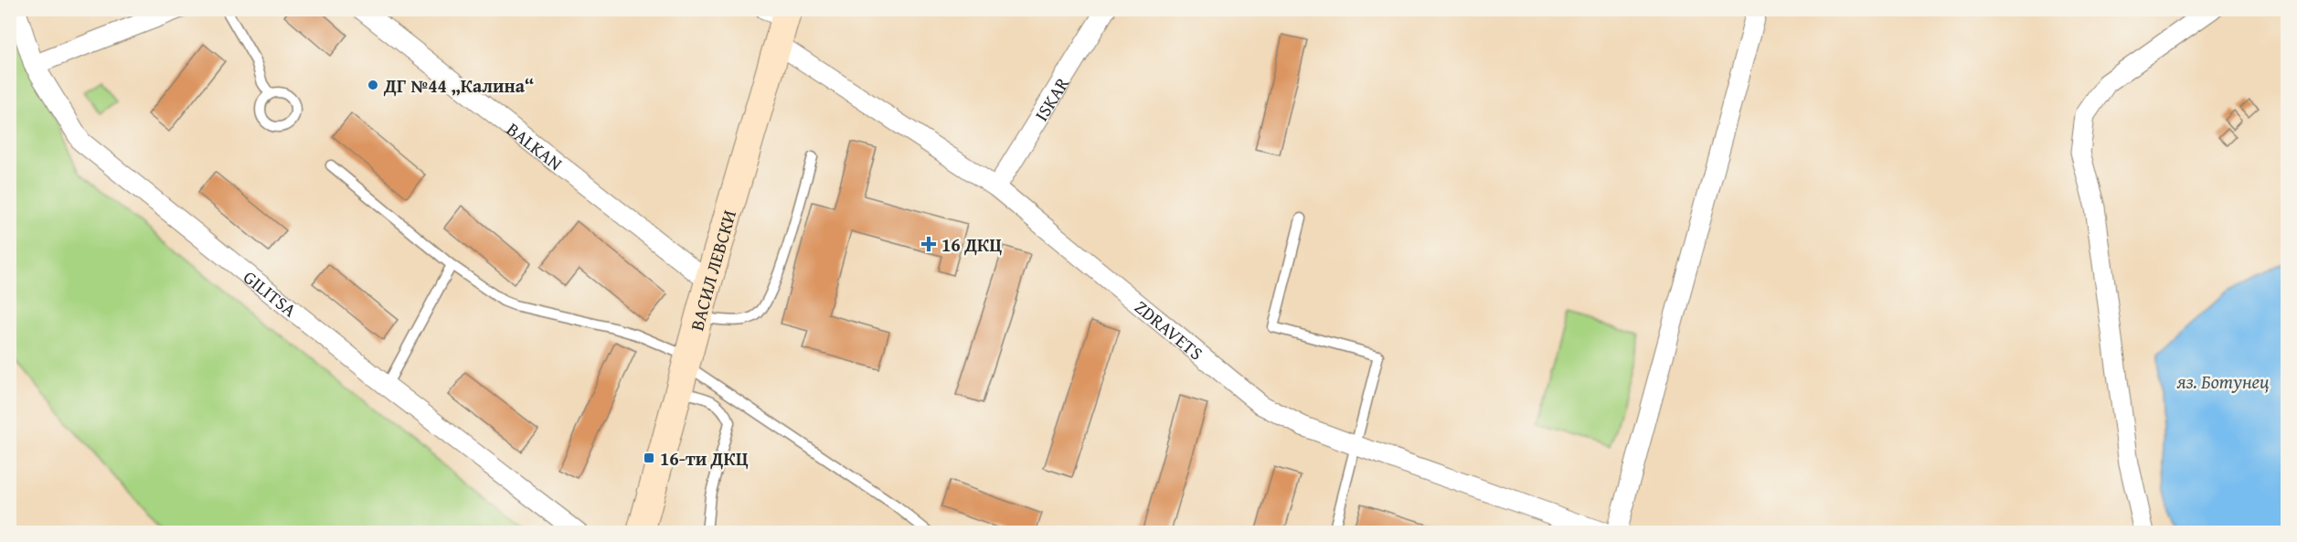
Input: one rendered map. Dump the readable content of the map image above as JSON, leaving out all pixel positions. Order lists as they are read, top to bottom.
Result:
{
  "streets": {
    "street": [
      "ISKAR",
      "BALKAN",
      "ВАСИЛ ЛЕВСКИ",
      "GILITSA",
      "ZDRAVETS"
    ]
  },
  "crossings": [
    ["ISKAR", "ZDRAVETS"],
    ["BALKAN", "ВАСИЛ ЛЕВСКИ"],
    ["ВАСИЛ ЛЕВСКИ", "ZDRAVETS"]
  ],
  "water": ["яз. Ботунец"],
  "places": {
    "other": ["ДГ №44 „Калина“"],
    "health": ["16 ДКЦ"],
    "transit": ["16-ти ДКЦ"]
  }
}
